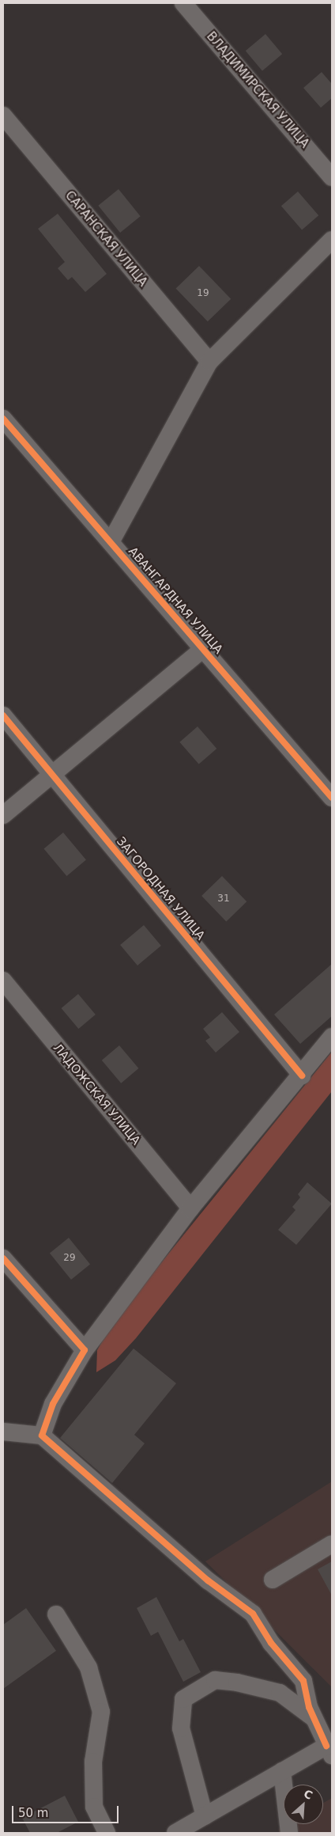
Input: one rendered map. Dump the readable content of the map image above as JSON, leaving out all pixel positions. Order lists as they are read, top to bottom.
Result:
{
  "streets": {
    "street": [
      "ВЛАДИМИРСКАЯ УЛИЦА",
      "САРАНСКАЯ УЛИЦА",
      "АВАНГАРДНАЯ УЛИЦА",
      "ЗАГОРОДНАЯ УЛИЦА",
      "ЛАДОЖСКАЯ УЛИЦА"
    ]
  },
  "house_numbers": ["19", "31", "29"],
  "scale_bar": "50 m",
  "north": "top right"
}
